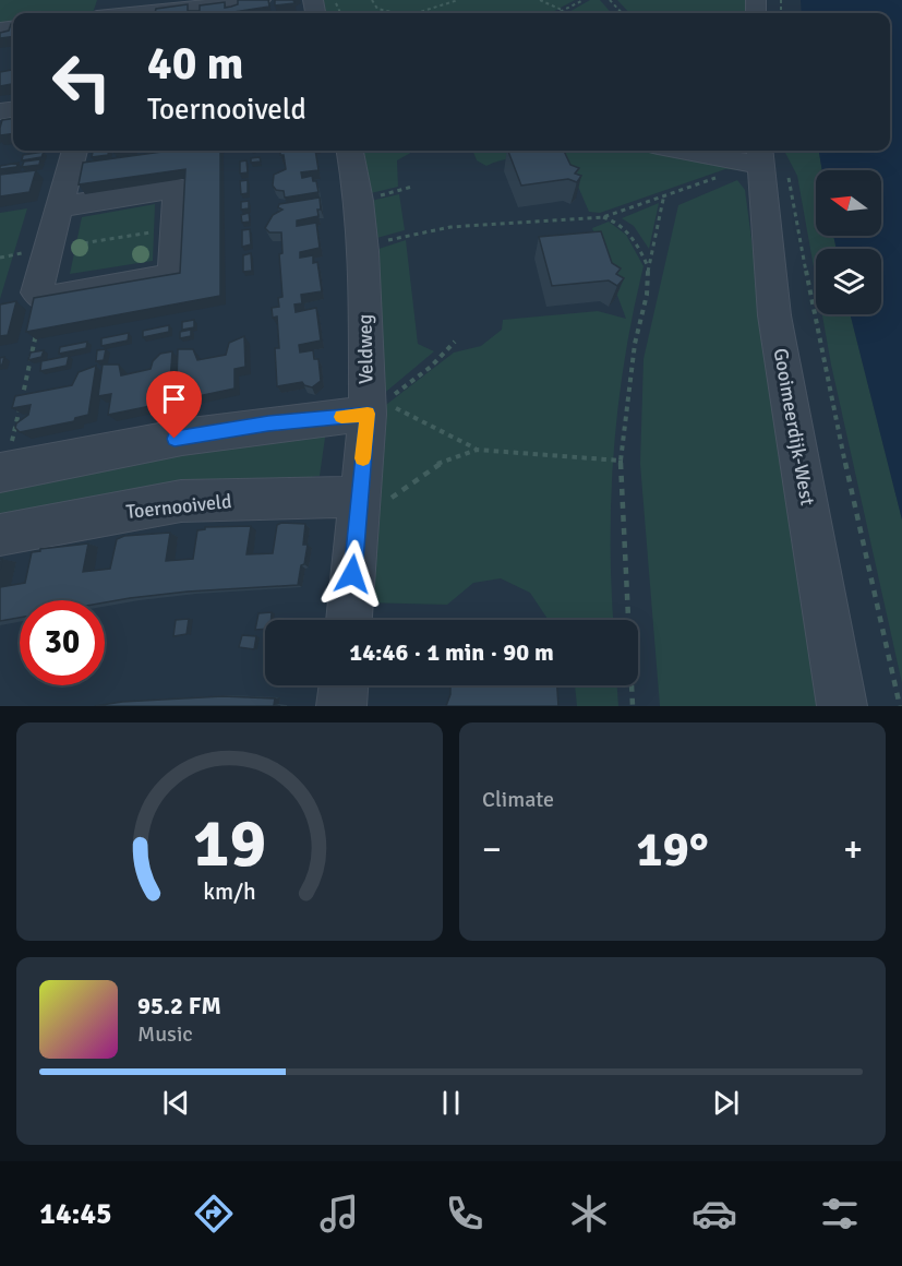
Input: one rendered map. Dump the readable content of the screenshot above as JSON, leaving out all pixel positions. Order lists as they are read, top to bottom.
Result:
{
  "streets": {
    "street": ["Veldweg", "Gooimeerdijk-West", "Toernooiveld"]
  },
  "crossings": [
    ["Veldweg", "Toernooiveld"]
  ],
  "north": "left",
  "page": {
    "turn": ["40 m", "Toernooiveld"],
    "limit": "30",
    "trip": "14:46 · 1 min · 90 m",
    "tile": "Climate",
    "heat": ["−", "19°", "+"],
    "song": ["95.2 FM", "Music"],
    "tabs": "14:45",
    "gauge": ["19", "km/h"]
  }
}
